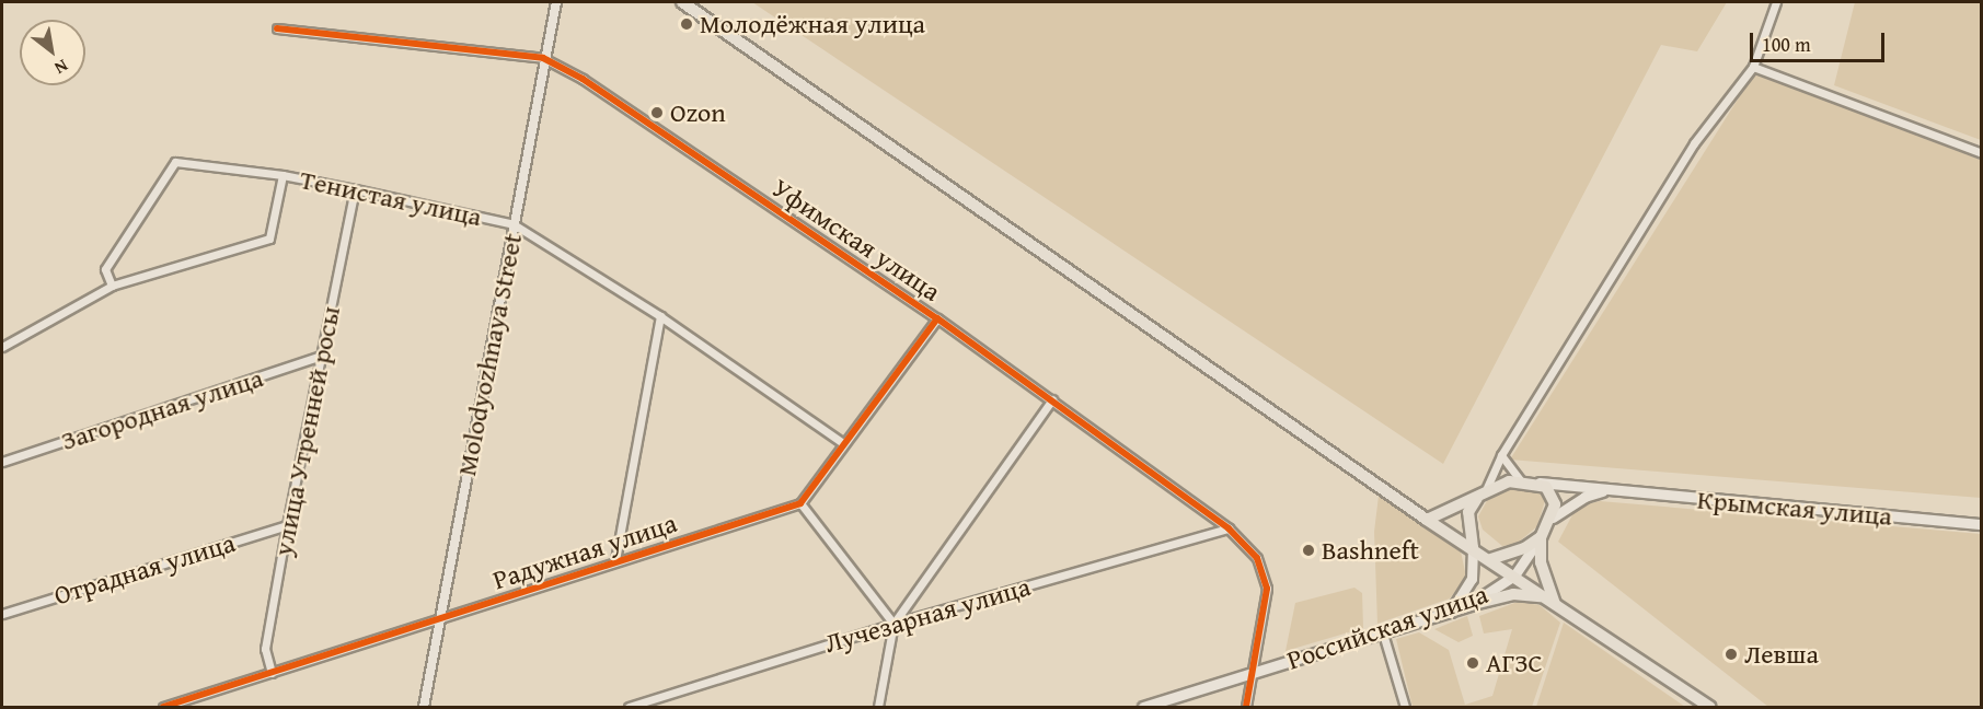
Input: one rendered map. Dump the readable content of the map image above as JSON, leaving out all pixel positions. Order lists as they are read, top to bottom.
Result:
{
  "streets": {
    "main road": ["Крымская улица", "Российская улица"],
    "street": [
      "Тенистая улица",
      "Уфимская улица",
      "Molodyozhnaya Street",
      "Загородная улица",
      "улица Утренней росы",
      "Радужная улица",
      "Отрадная улица",
      "Лучезарная улица"
    ]
  },
  "crossings": [
    ["Тенистая улица", "Molodyozhnaya Street"],
    ["Тенистая улица", "улица Утренней росы"],
    ["Уфимская улица", "Molodyozhnaya Street"],
    ["Уфимская улица", "Лучезарная улица"],
    ["Уфимская улица", "Российская улица"],
    ["Molodyozhnaya Street", "Радужная улица"],
    ["Загородная улица", "улица Утренней росы"],
    ["улица Утренней росы", "Радужная улица"],
    ["улица Утренней росы", "Отрадная улица"]
  ],
  "places": [
    "Молодёжная улица",
    "Ozon",
    "Bashneft",
    "Левша",
    "АГЗС"
  ],
  "scale_bar": "100 m",
  "north": "bottom right"
}
